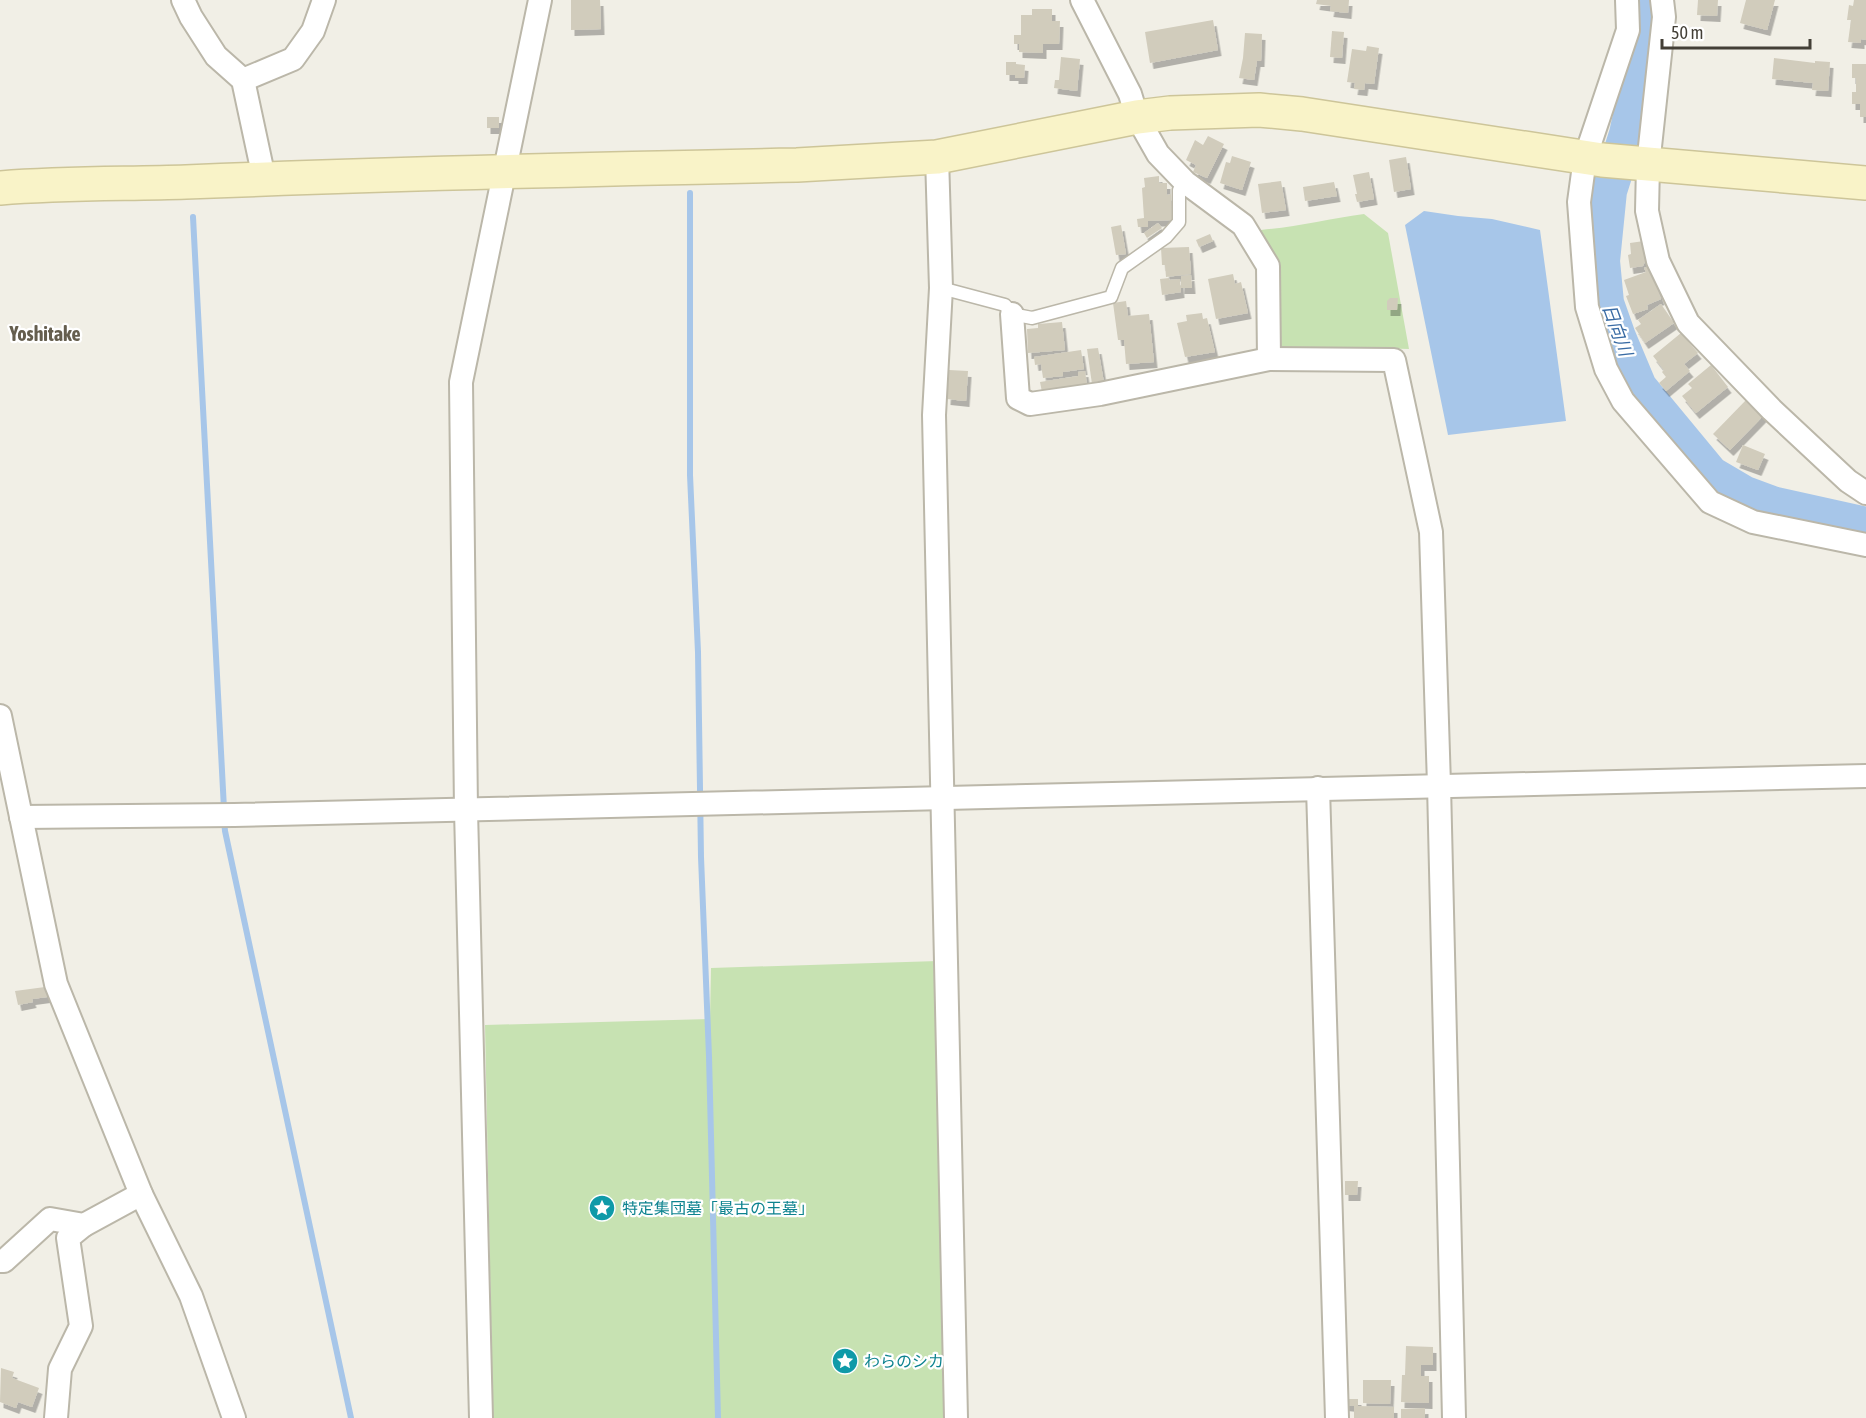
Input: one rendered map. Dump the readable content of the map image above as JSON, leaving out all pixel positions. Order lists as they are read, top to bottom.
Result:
{
  "districts": ["Yoshitake"],
  "water": ["日向川"],
  "places": {
    "place": ["特定集団墓「最古の王墓」", "わらのシカ"]
  },
  "scale_bar": "50 m"
}
